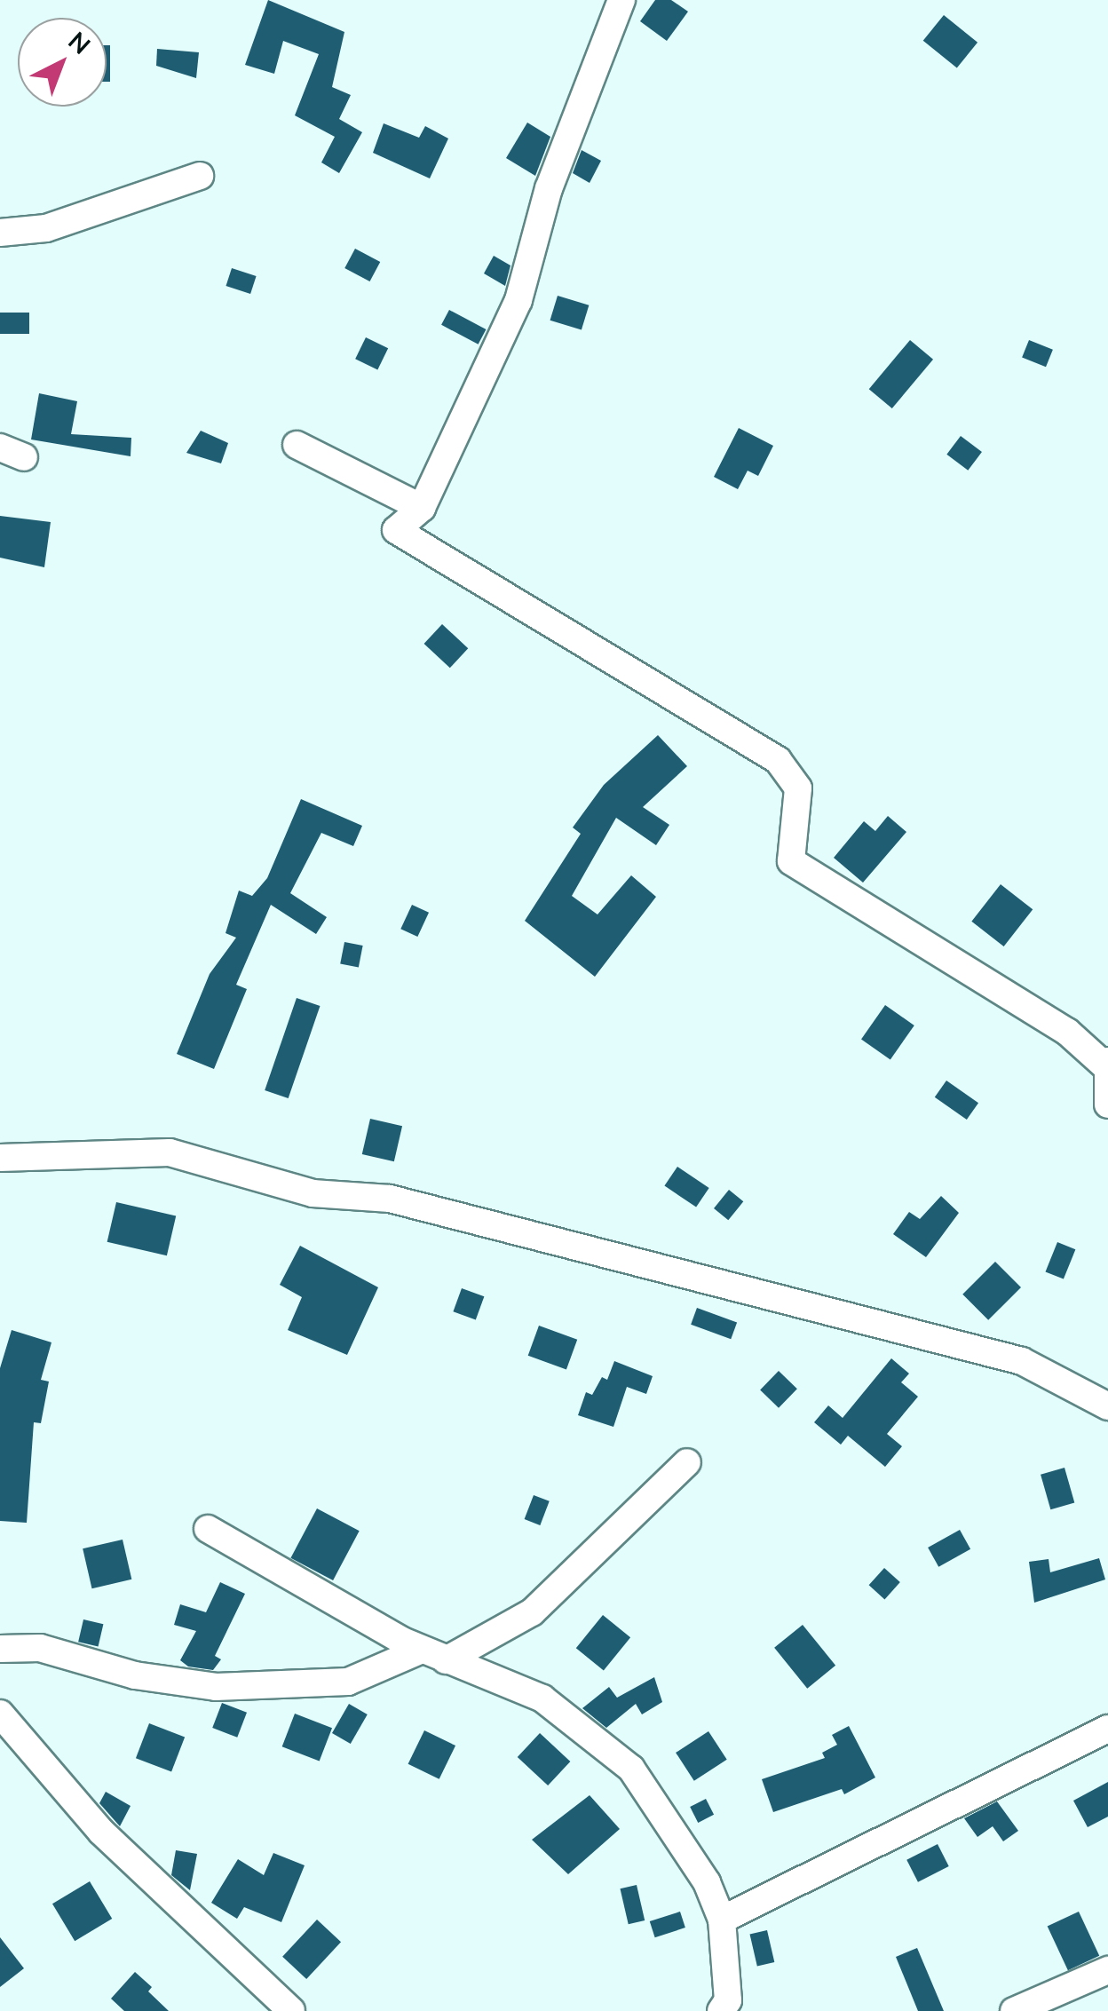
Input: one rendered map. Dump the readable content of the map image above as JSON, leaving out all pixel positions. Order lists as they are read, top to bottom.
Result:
{
  "north": "top right"
}
